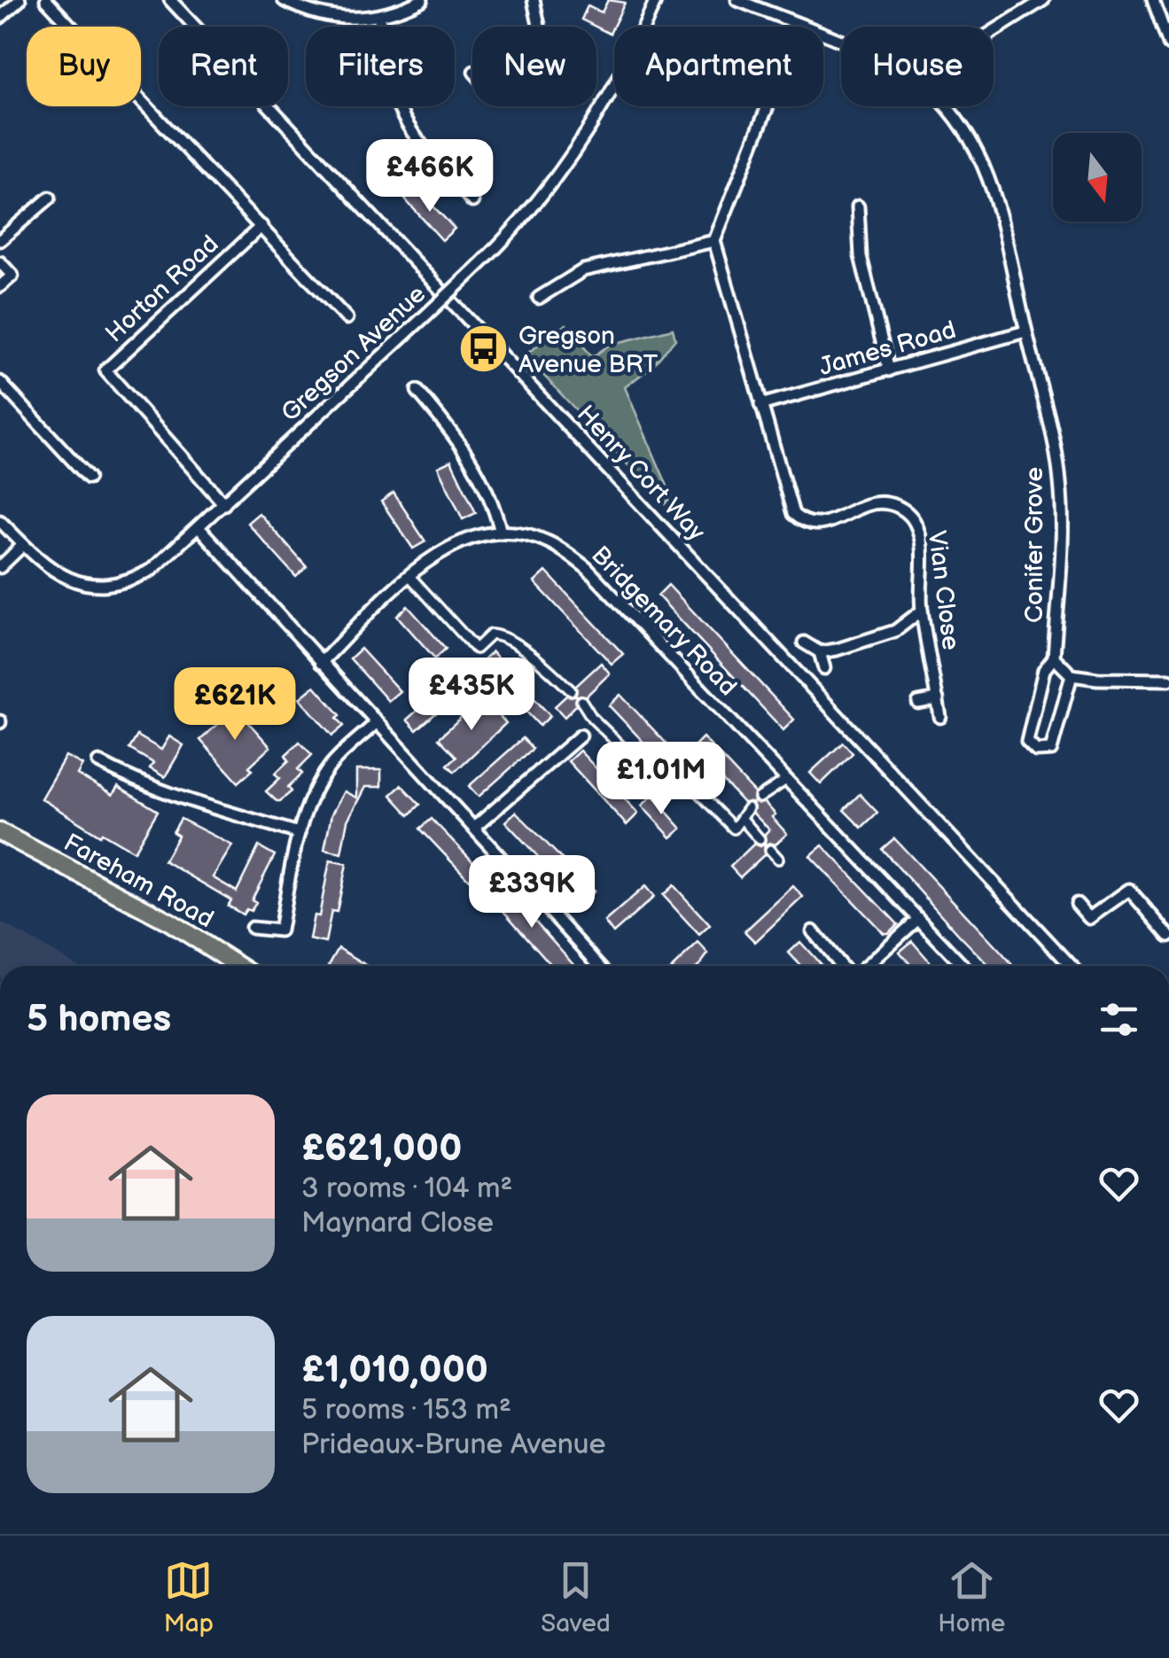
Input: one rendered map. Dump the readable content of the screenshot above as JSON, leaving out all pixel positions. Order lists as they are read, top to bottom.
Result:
{
  "streets": {
    "main road": ["Fareham Road"],
    "street": [
      "Horton Road",
      "James Road",
      "Gregson Avenue",
      "Henry Cort Way",
      "Conifer Grove",
      "Vian Close",
      "Bridgemary Road"
    ]
  },
  "crossings": [
    ["Horton Road", "Gregson Avenue"],
    ["James Road", "Conifer Grove"],
    ["James Road", "Vian Close"]
  ],
  "places": {
    "bus stop": ["Gregson Avenue BRT"]
  },
  "north": "bottom",
  "page": {
    "chip": [
      "Buy",
      "Rent",
      "Filters",
      "New",
      "Apartment",
      "House"
    ],
    "price": [
      "£466K",
      "£435K",
      "£621K",
      "£1.01M",
      "£339K"
    ],
    "heading": "5 homes",
    "list": [
      {
        "name": "£621,000",
        "note": "3 rooms · 104 m² · Maynard Close"
      },
      {
        "name": "£1,010,000",
        "note": "5 rooms · 153 m² · Prideaux-Brune Avenue"
      }
    ],
    "tabs": ["Map", "Saved", "Home"]
  }
}
